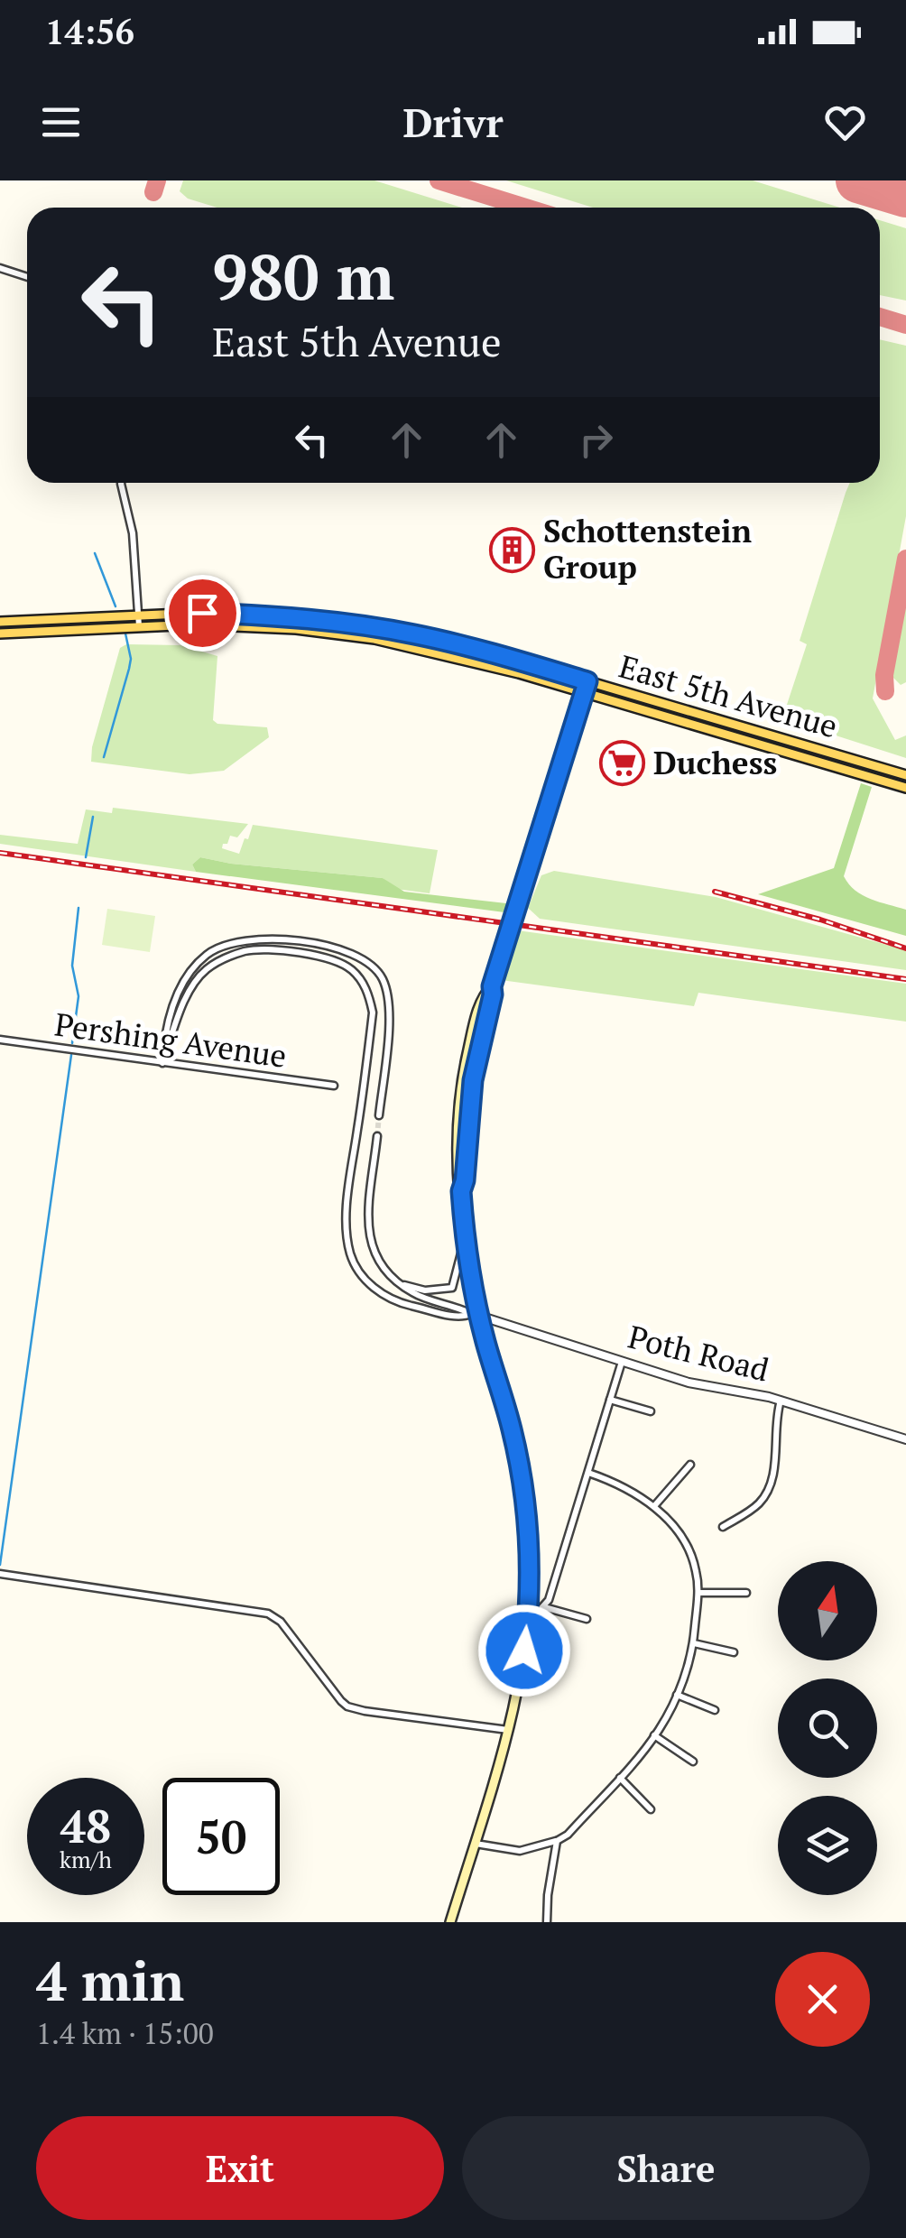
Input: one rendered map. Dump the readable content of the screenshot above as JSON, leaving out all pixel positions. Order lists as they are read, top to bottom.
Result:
{
  "streets": {
    "main road": ["East 5th Avenue"],
    "street": ["Pershing Avenue", "Poth Road"]
  },
  "places": {
    "building": ["Schottenstein Group"],
    "supermarket": ["Duchess"]
  },
  "north": "top",
  "page": {
    "status": "14:56",
    "header": "Drivr",
    "turn": ["980 m", "East 5th Avenue"],
    "speed": "48 km/h",
    "limit": "50",
    "heading": ["4 min", "1.4 km · 15:00"],
    "buttons": ["Exit", "Share"]
  }
}
